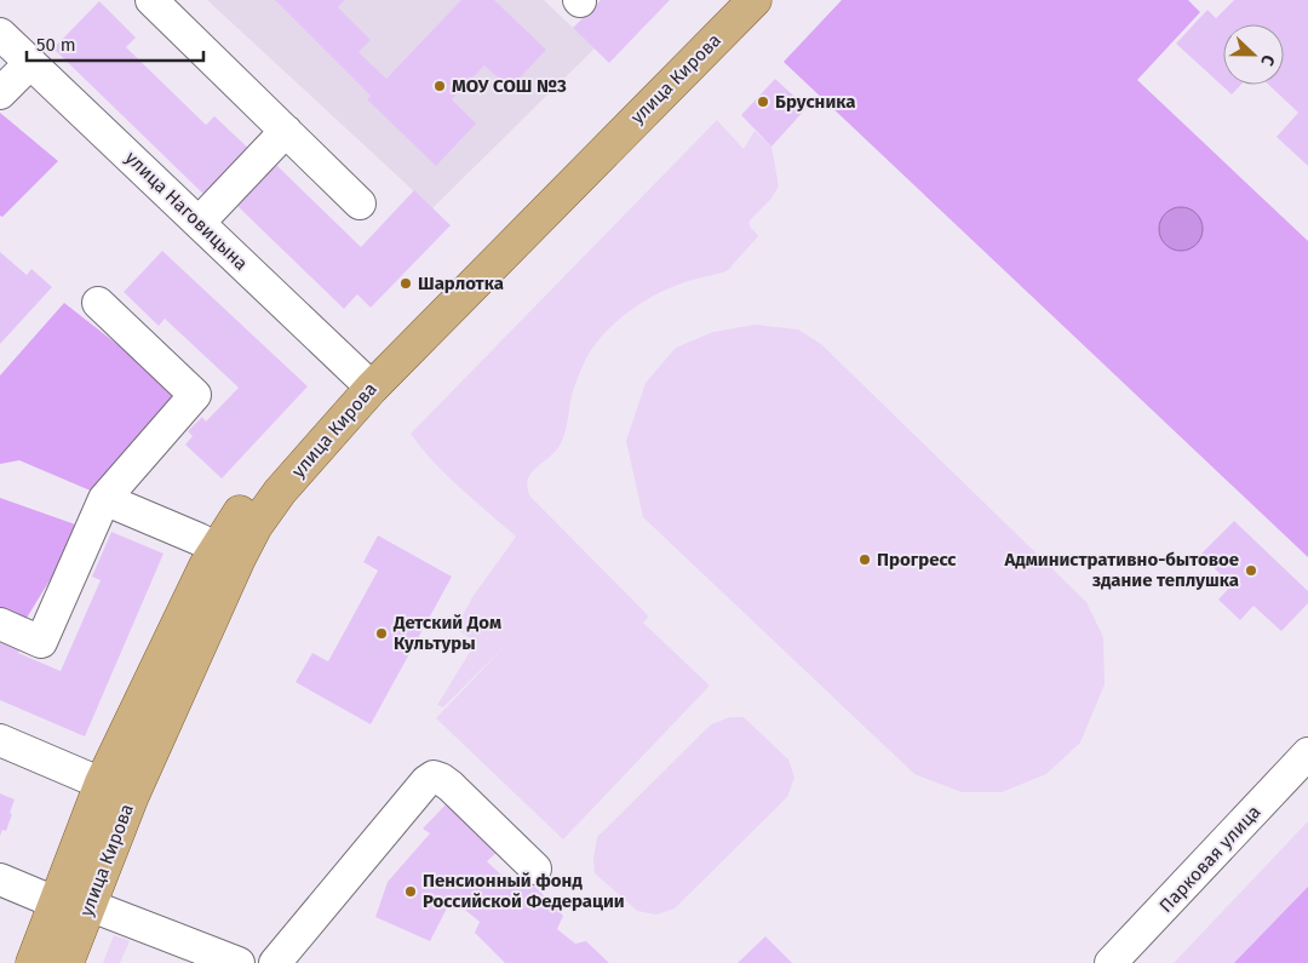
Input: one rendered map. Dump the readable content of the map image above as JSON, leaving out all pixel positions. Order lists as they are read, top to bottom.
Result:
{
  "streets": {
    "main road": ["улица Кирова"],
    "street": ["улица Наговицына", "Парковая улица"]
  },
  "crossings": [
    ["улица Кирова", "улица Наговицына"]
  ],
  "places": [
    "МОУ СОШ №3",
    "Брусника",
    "Шарлотка",
    "Прогресс",
    "Административно-бытовое здание теплушка",
    "Детский Дом Культуры",
    "Пенсионный фонд Российской Федерации"
  ],
  "scale_bar": "50 m",
  "north": "right"
}
